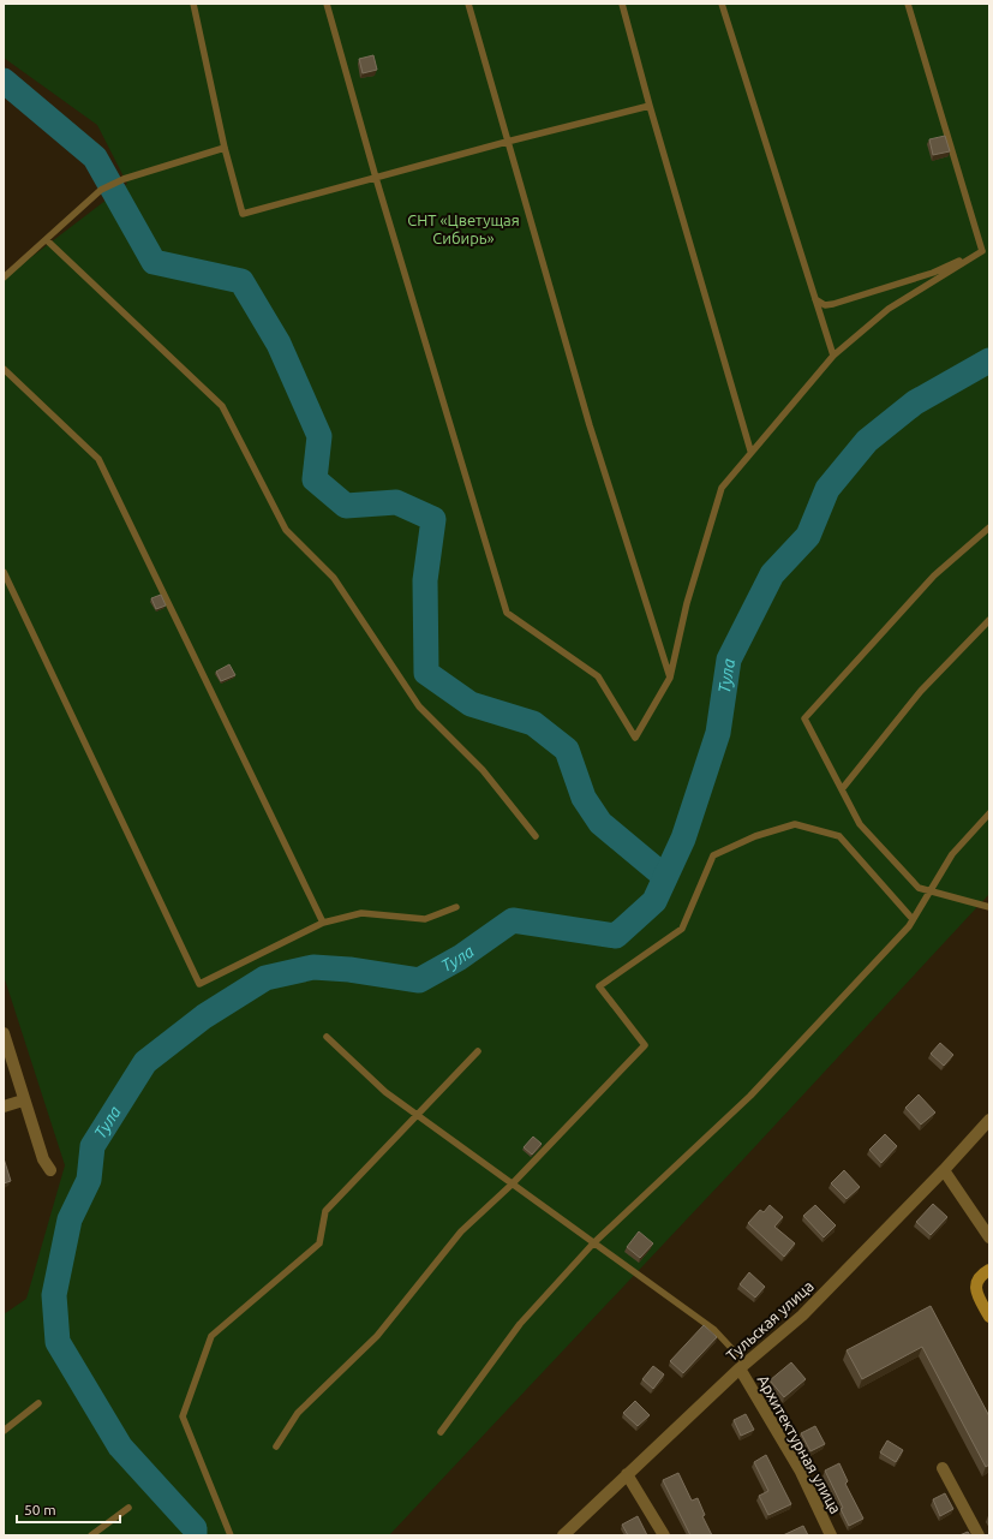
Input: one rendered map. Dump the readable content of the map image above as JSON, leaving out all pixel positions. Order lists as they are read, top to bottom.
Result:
{
  "streets": {
    "street": ["Тульская улица", "Архитектурная улица"]
  },
  "crossings": [
    ["Тульская улица", "Архитектурная улица"]
  ],
  "water": ["Тула"],
  "parks": ["СНТ «Цветущая Сибирь»"],
  "scale_bar": "50 m"
}
